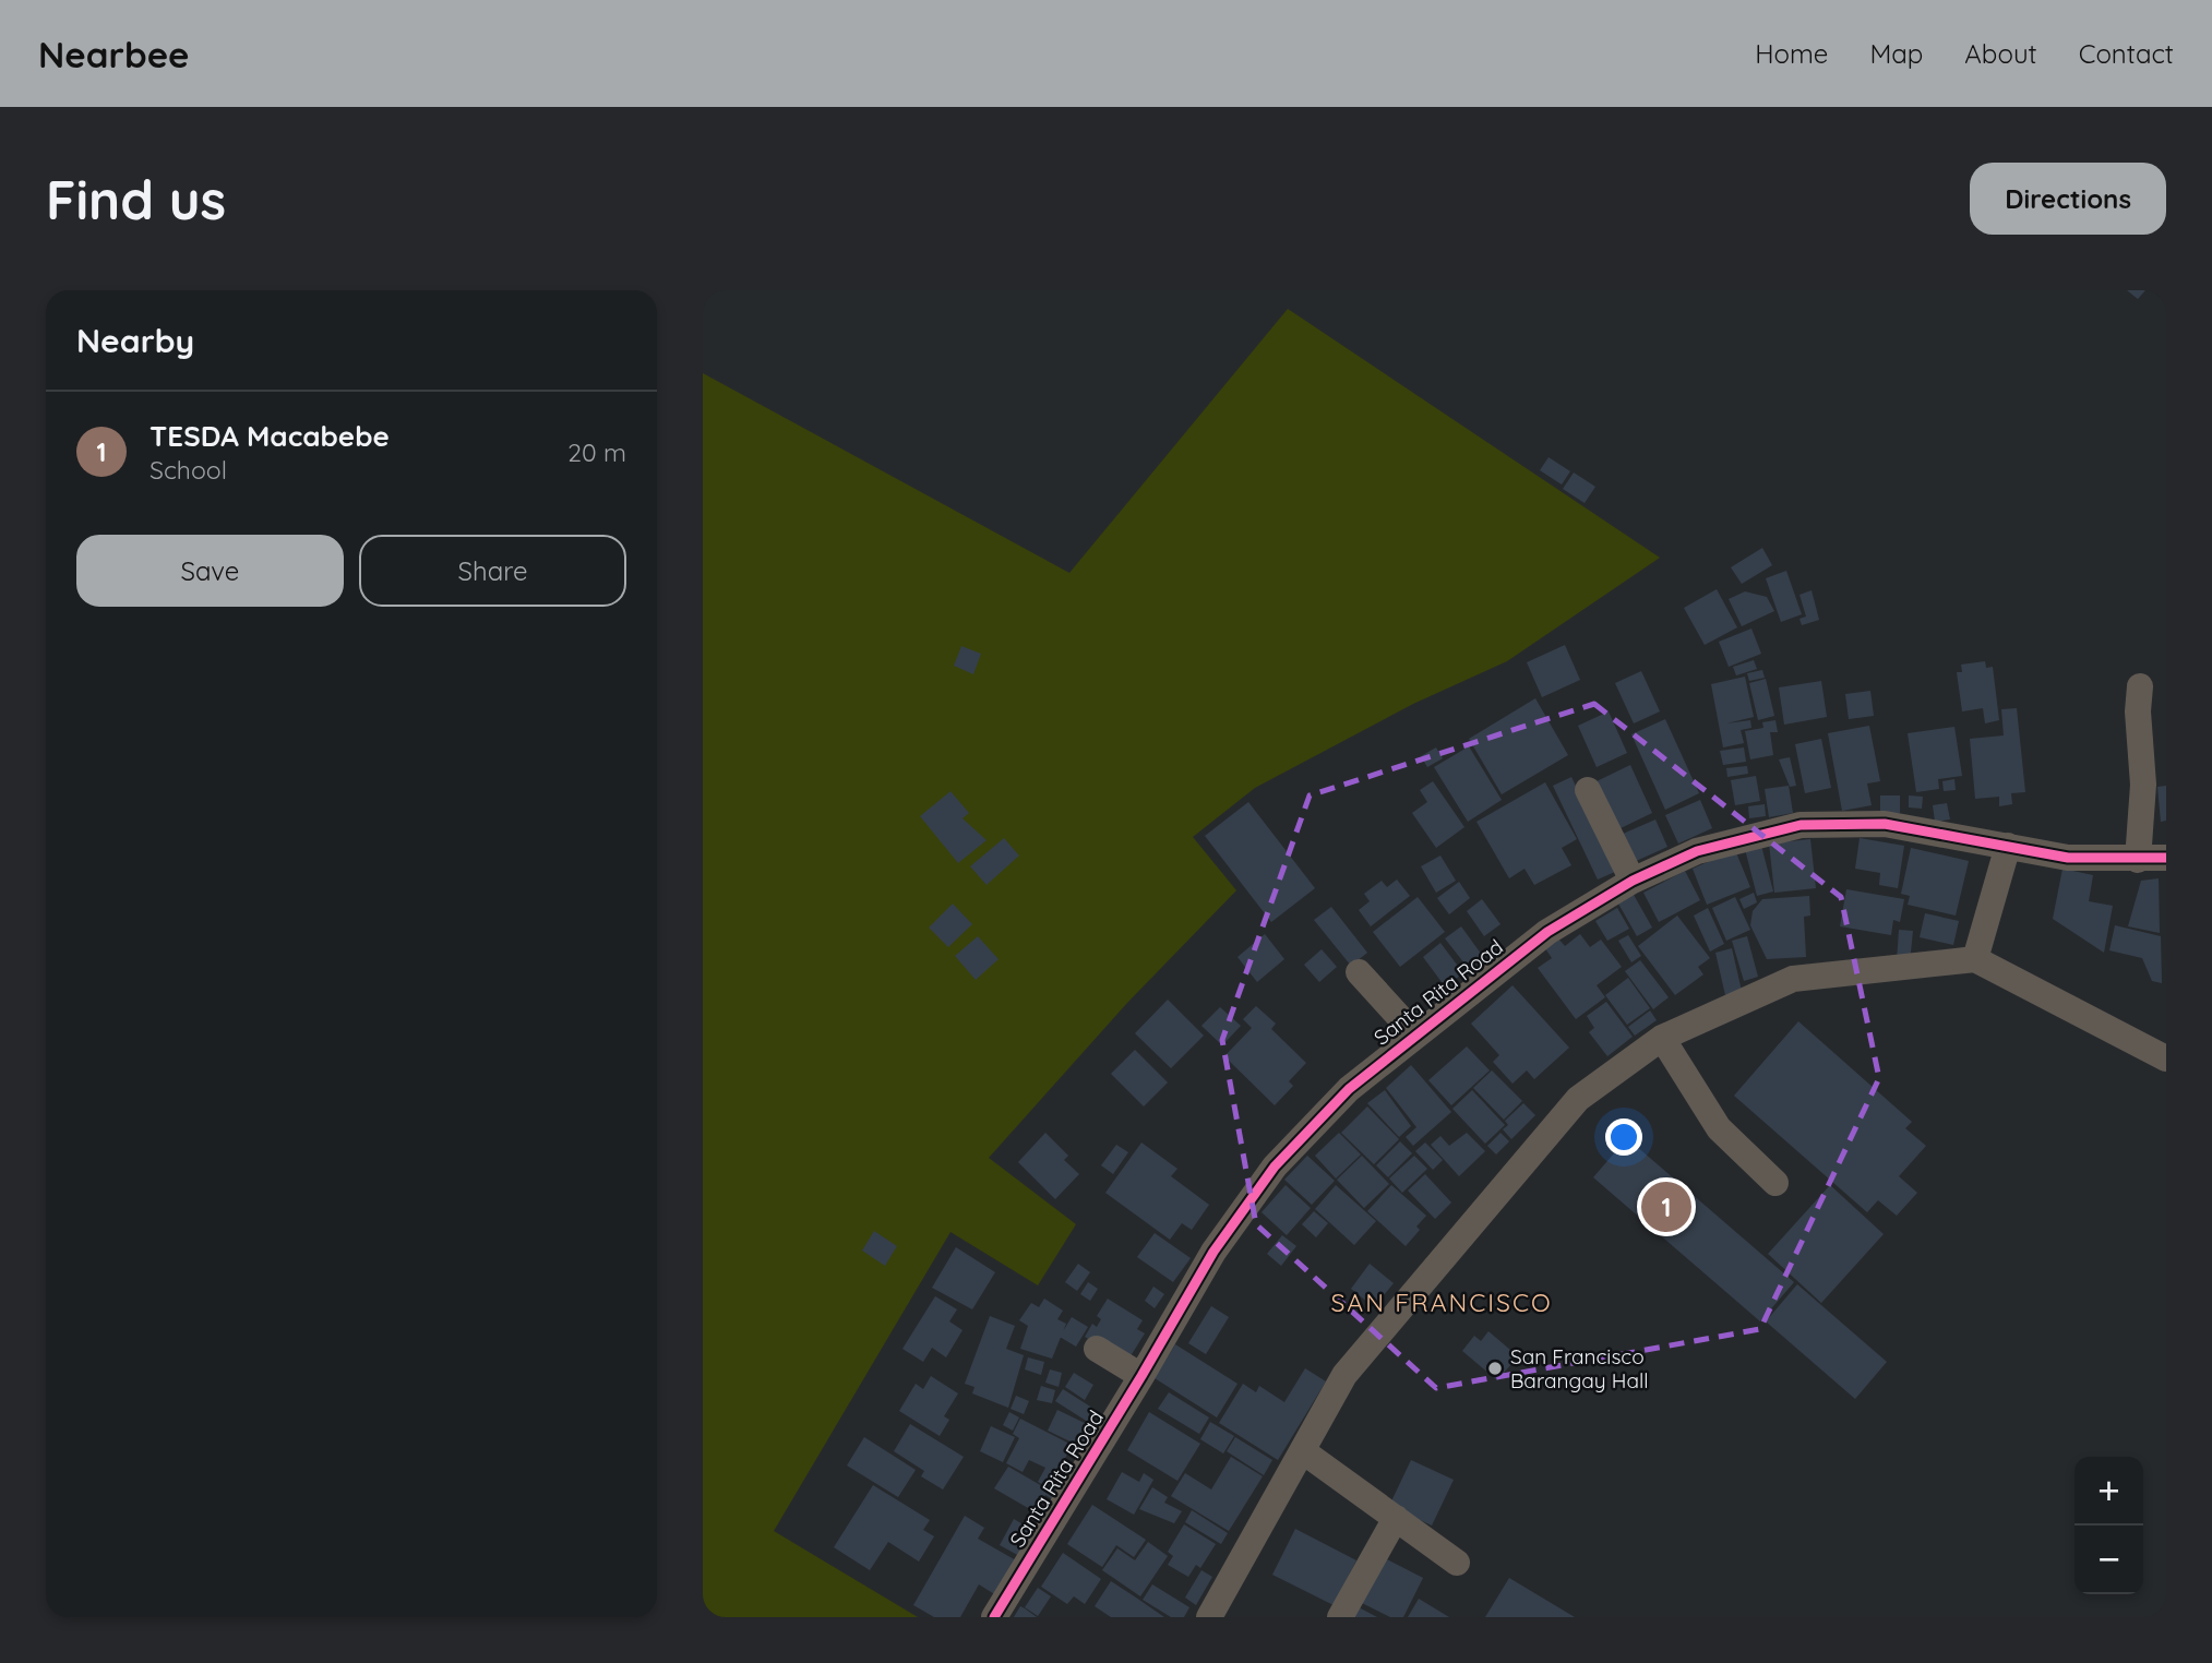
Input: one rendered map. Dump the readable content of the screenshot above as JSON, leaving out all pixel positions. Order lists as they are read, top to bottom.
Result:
{
  "streets": {
    "street": ["Santa Rita Road"]
  },
  "districts": ["SAN FRANCISCO"],
  "places": ["San Francisco Barangay Hall"],
  "page": {
    "header": "Nearbee",
    "nav": [
      "Home",
      "Map",
      "About",
      "Contact"
    ],
    "buttons": [
      "Directions",
      ["Save", "Share"]
    ],
    "title": "Find us",
    "heading": "Nearby",
    "list": [
      {
        "mark": "1",
        "name": "TESDA Macabebe",
        "note": "School",
        "value": "20 m"
      }
    ],
    "pins": "1",
    "map_buttons": ["+", "−"]
  }
}
